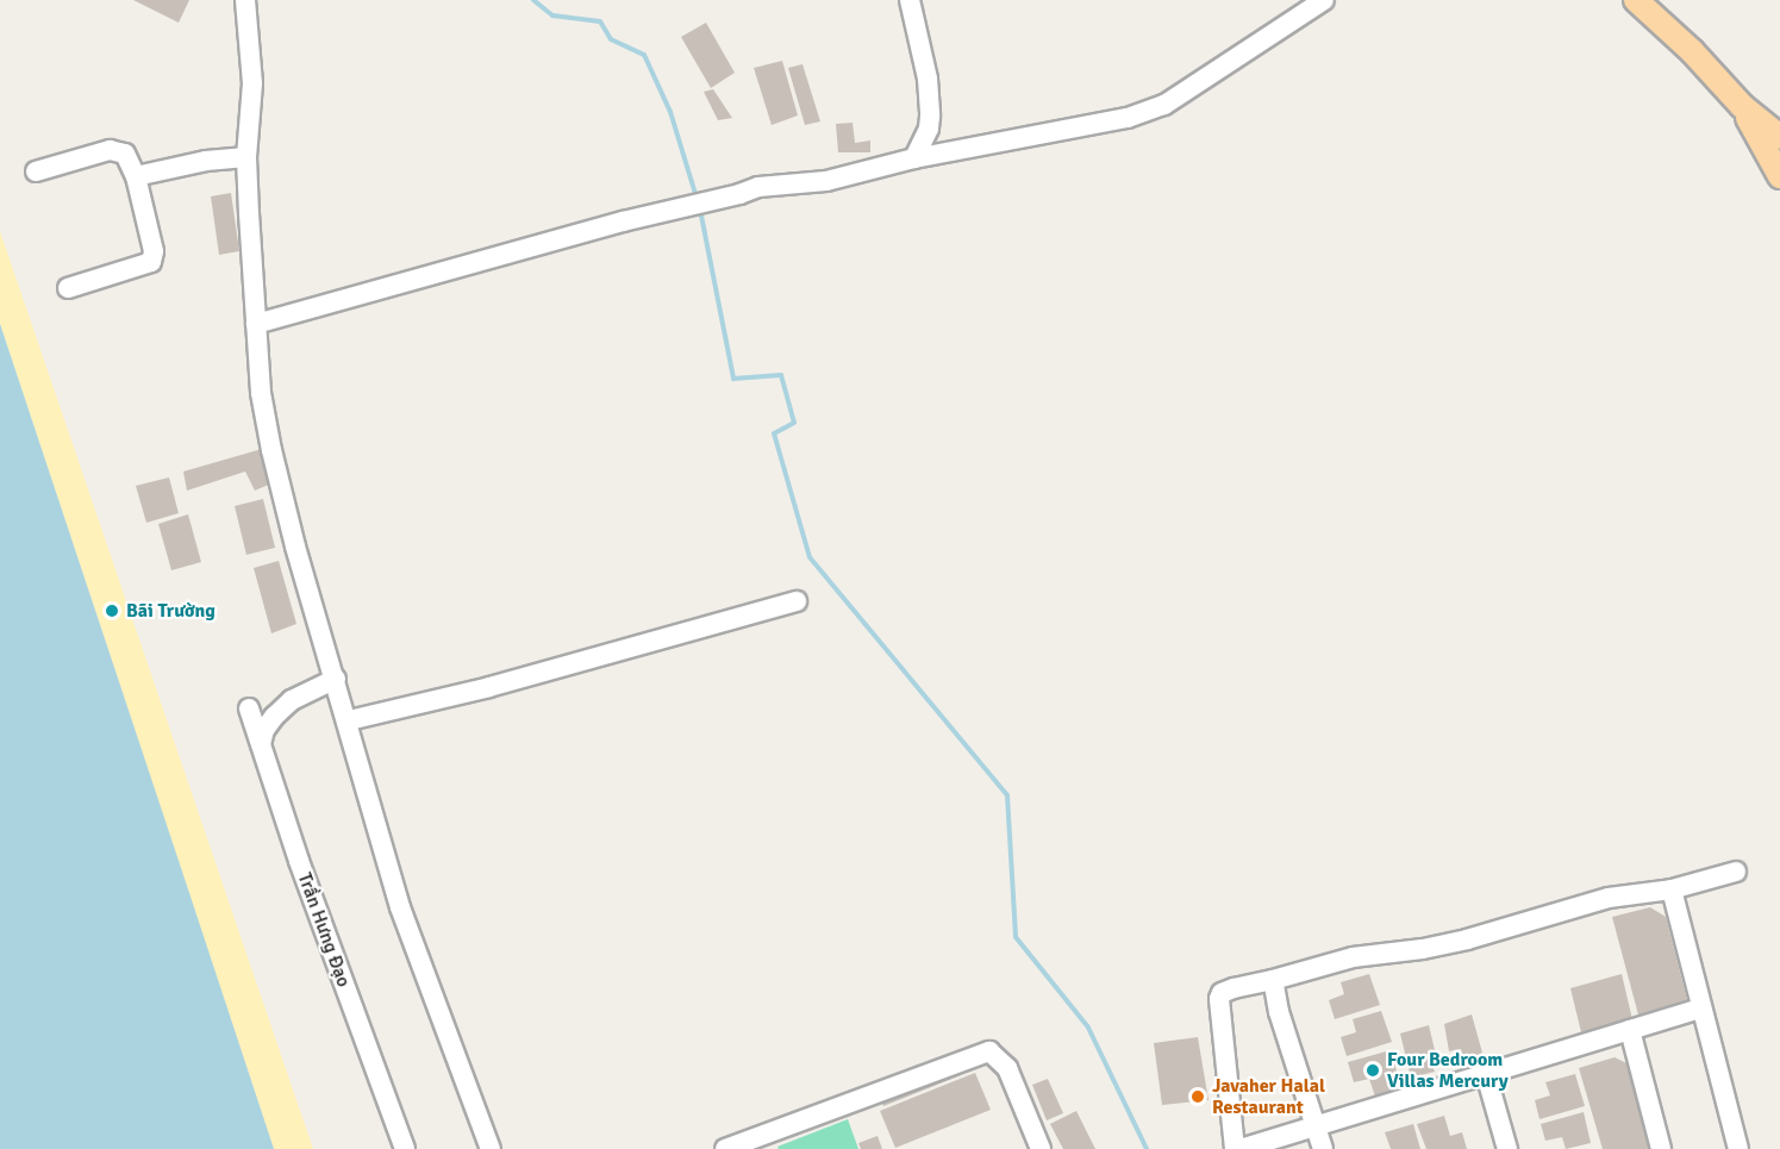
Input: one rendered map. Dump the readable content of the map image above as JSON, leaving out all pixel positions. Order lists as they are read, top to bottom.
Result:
{
  "streets": {
    "street": ["Trần Hưng Đạo"]
  },
  "places": ["Bãi Trường", "Four Bedroom Villas Mercury", "Javaher Halal Restaurant"]
}
